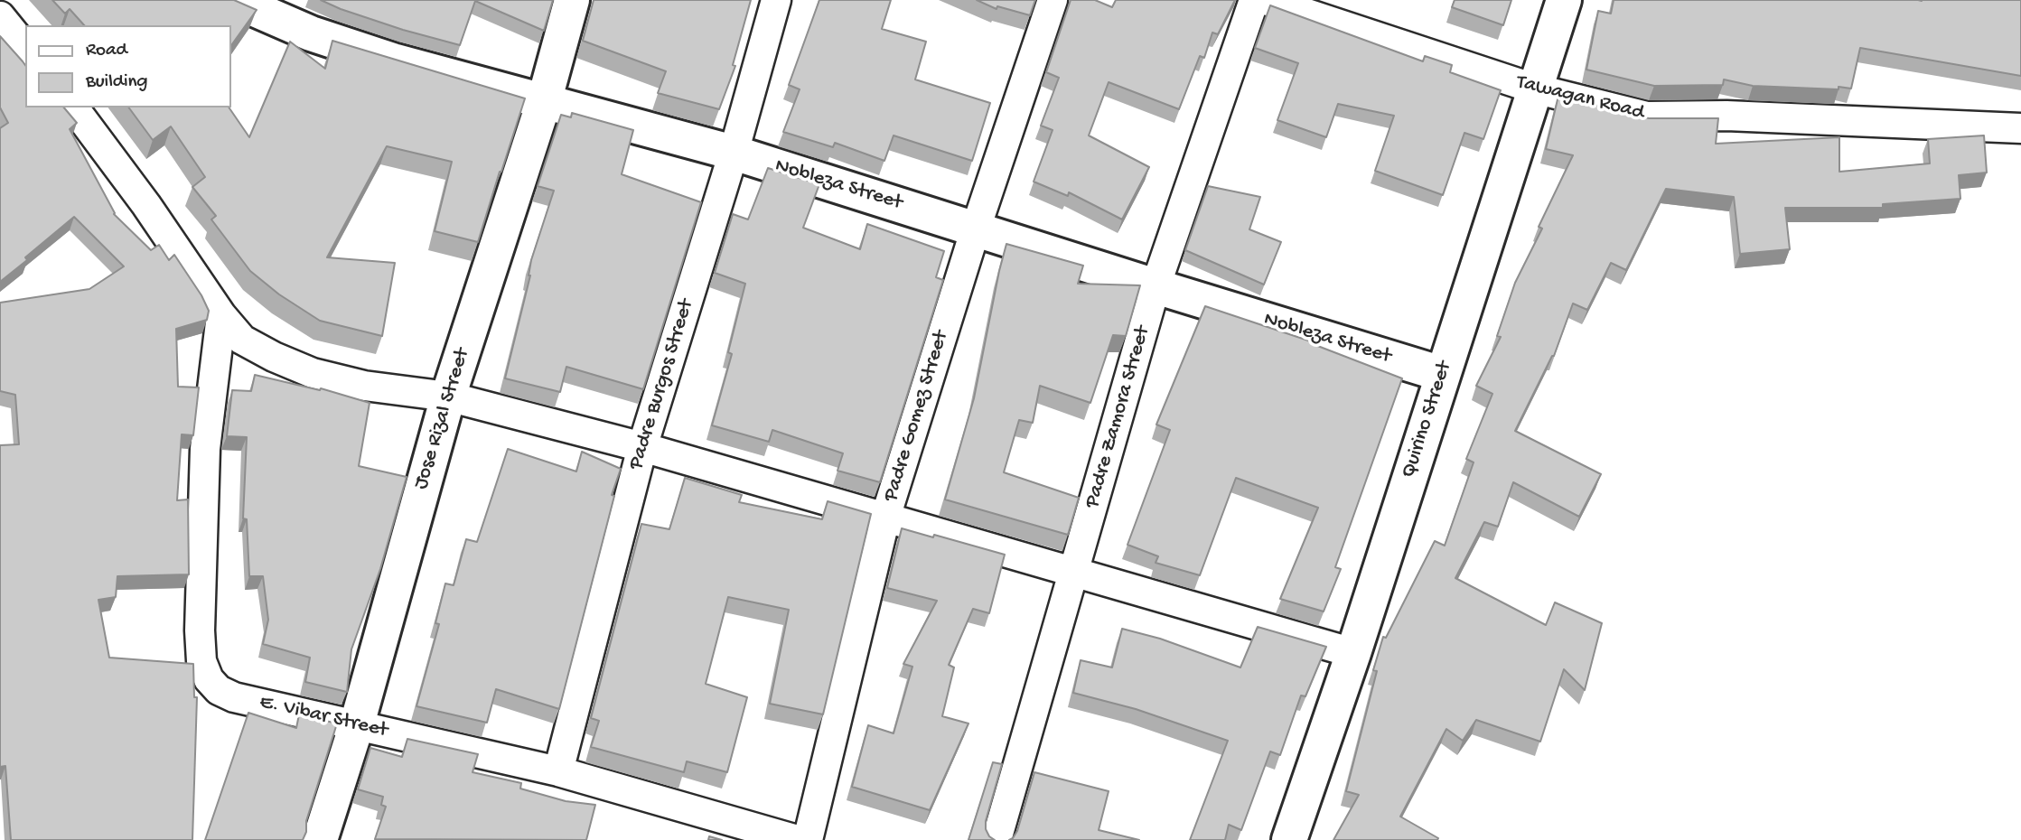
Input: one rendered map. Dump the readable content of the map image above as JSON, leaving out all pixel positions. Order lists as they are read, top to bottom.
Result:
{
  "streets": {
    "street": [
      "Tawagan Road",
      "Nobleza Street",
      "Padre Burgos Street",
      "Padre Gomez Street",
      "Padre Zamora Street",
      "Jose Rizal Street",
      "Quirino Street",
      "E. Vibar Street"
    ]
  },
  "crossings": [
    ["Tawagan Road", "Quirino Street"],
    ["Nobleza Street", "Padre Burgos Street"],
    ["Nobleza Street", "Padre Gomez Street"],
    ["Nobleza Street", "Padre Zamora Street"],
    ["Nobleza Street", "Jose Rizal Street"],
    ["Nobleza Street", "Quirino Street"],
    ["Padre Burgos Street", "E. Vibar Street"],
    ["Jose Rizal Street", "E. Vibar Street"]
  ],
  "legend": ["Road", "Building"]
}
